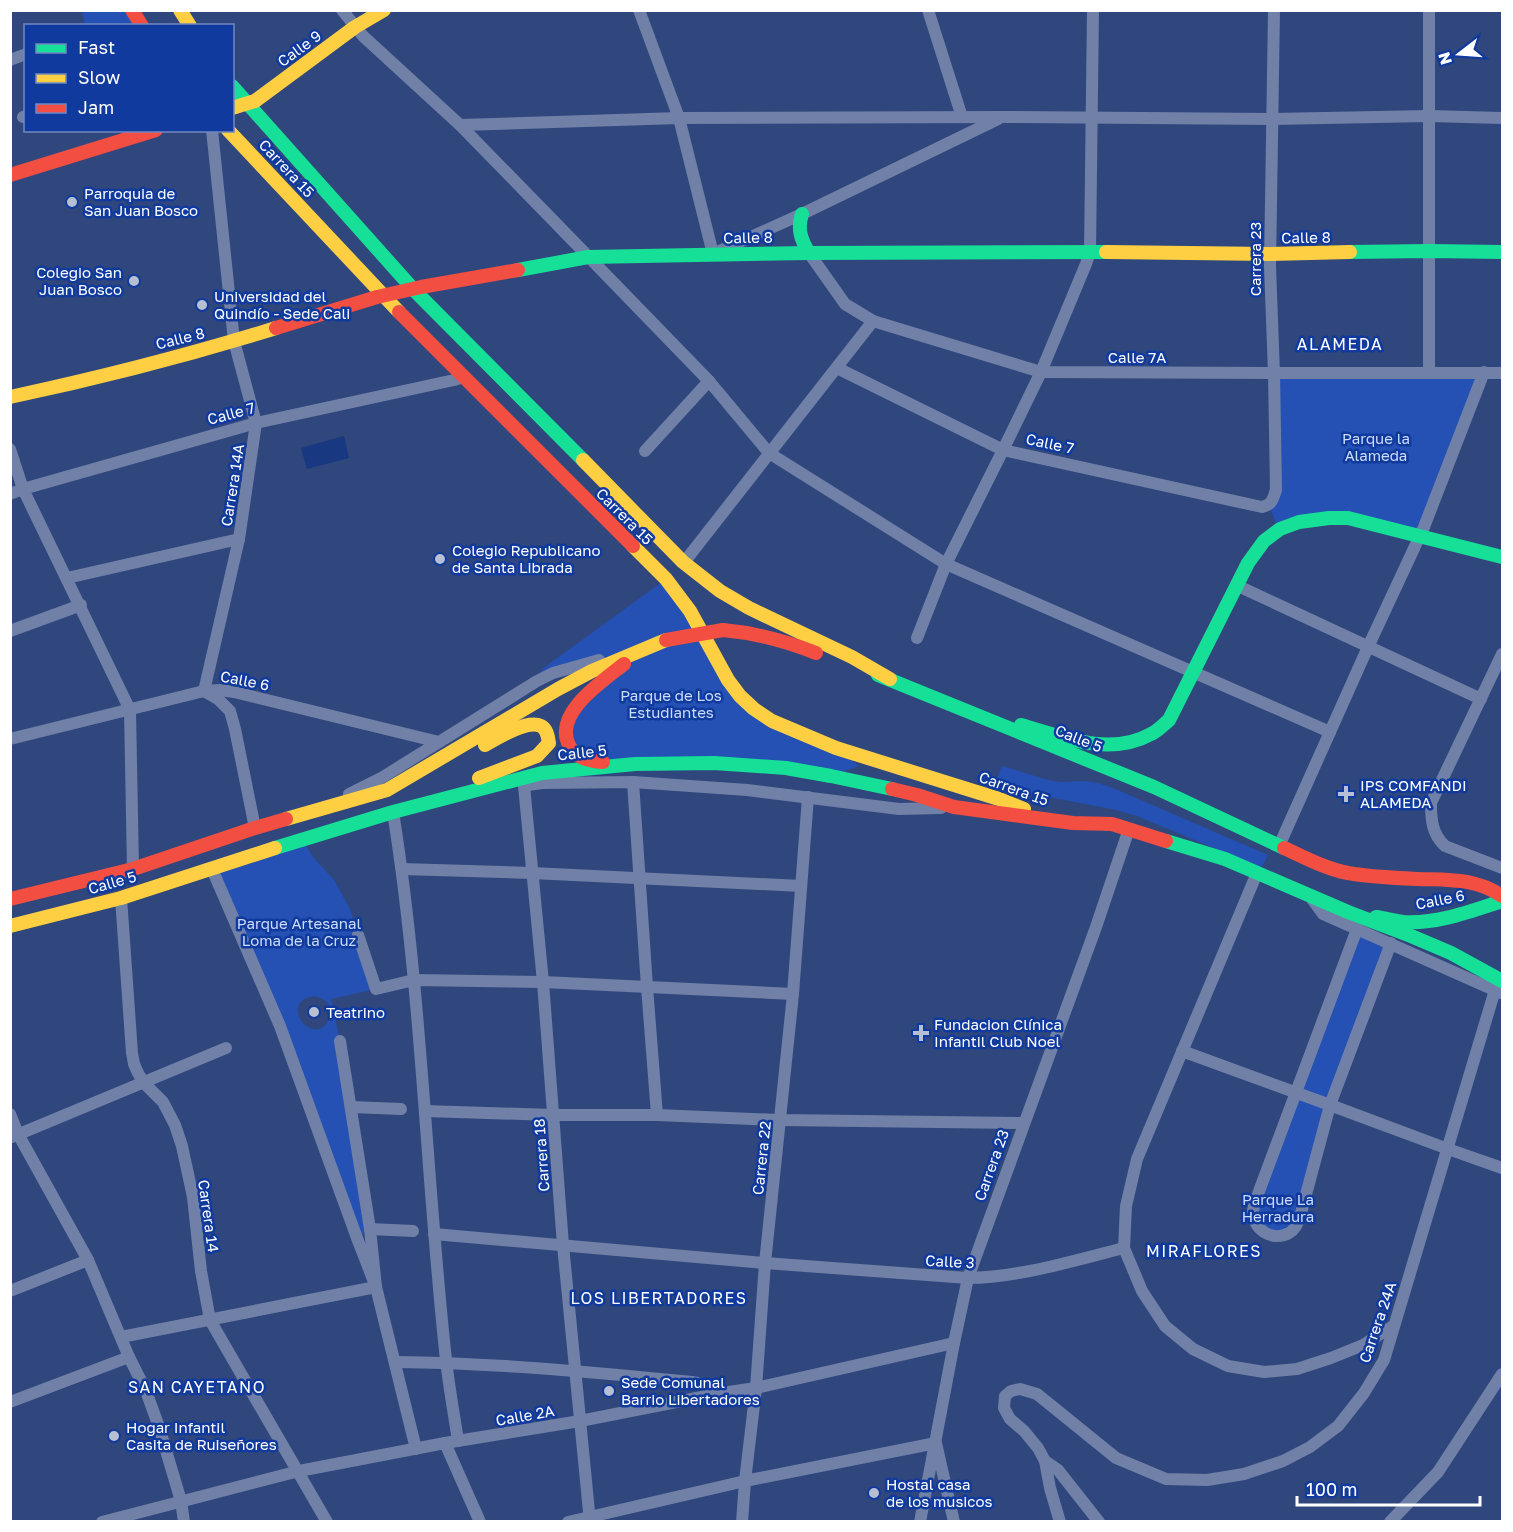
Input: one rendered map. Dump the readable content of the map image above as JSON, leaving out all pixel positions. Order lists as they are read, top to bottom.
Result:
{
  "streets": {
    "main road": [
      "Calle 9",
      "Carrera 15",
      "Calle 8",
      "Calle 6",
      "Calle 5"
    ],
    "street": [
      "Carrera 23",
      "Calle 7A",
      "Calle 7",
      "Carrera 14A",
      "Carrera 18",
      "Carrera 22",
      "Carrera 14",
      "Calle 3",
      "Carrera 24A",
      "Calle 2A"
    ]
  },
  "crossings": [
    ["Calle 9", "Carrera 15"],
    ["Carrera 15", "Calle 8"],
    ["Carrera 15", "Calle 7"],
    ["Carrera 15", "Calle 5"],
    ["Calle 8", "Carrera 23"],
    ["Calle 8", "Calle 7A"],
    ["Calle 8", "Carrera 14A"],
    ["Carrera 23", "Calle 7A"],
    ["Carrera 23", "Calle 7"],
    ["Carrera 23", "Calle 5"],
    ["Carrera 23", "Calle 3"],
    ["Carrera 23", "Calle 2A"],
    ["Calle 7", "Carrera 14A"],
    ["Carrera 14A", "Calle 6"],
    ["Calle 6", "Calle 5"],
    ["Calle 5", "Carrera 18"],
    ["Calle 5", "Carrera 22"],
    ["Calle 5", "Carrera 14"],
    ["Calle 5", "Carrera 24A"],
    ["Carrera 18", "Calle 3"],
    ["Carrera 18", "Calle 2A"],
    ["Carrera 22", "Calle 3"],
    ["Carrera 22", "Calle 2A"],
    ["Carrera 14", "Calle 2A"]
  ],
  "districts": [
    "ALAMEDA",
    "MIRAFLORES",
    "LOS LIBERTADORES",
    "SAN CAYETANO"
  ],
  "parks": [
    "Parque la Alameda",
    "Parque de Los Estudiantes",
    "Parque Artesanal Loma de la Cruz",
    "Parque La Herradura"
  ],
  "places": {
    "other": [
      "Parroquia de San Juan Bosco",
      "Colegio San Juan Bosco",
      "Universidad del Quindío - Sede Cali",
      "Colegio Republicano de Santa Librada",
      "Teatrino",
      "Sede Comunal Barrio Libertadores",
      "Hogar Infantil Casita de Ruiseñores",
      "Hostal casa de los musicos"
    ],
    "health": ["IPS COMFANDI ALAMEDA", "Fundacion Clínica Infantil Club Noel"]
  },
  "legend": ["Fast", "Slow", "Jam"],
  "scale_bar": "100 m",
  "north": "left"
}
